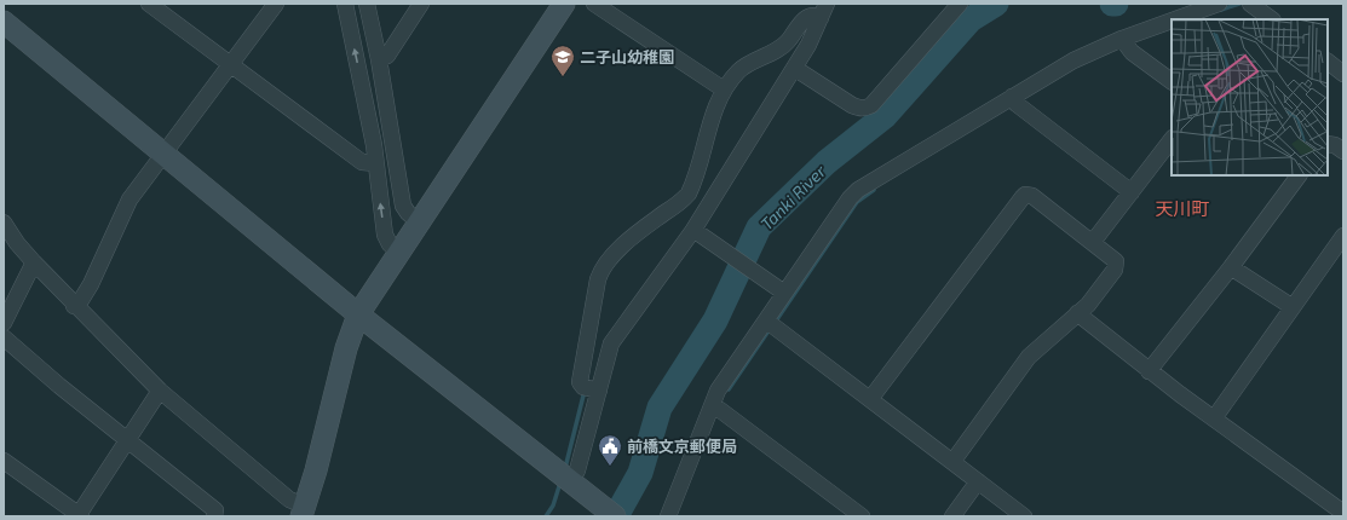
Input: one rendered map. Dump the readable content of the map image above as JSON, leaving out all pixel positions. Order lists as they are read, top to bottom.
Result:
{
  "districts": ["天川町"],
  "water": ["Tanki River"],
  "places": {
    "school or university": ["二子山幼稚園"],
    "public building": ["前橋文京郵便局"]
  }
}
